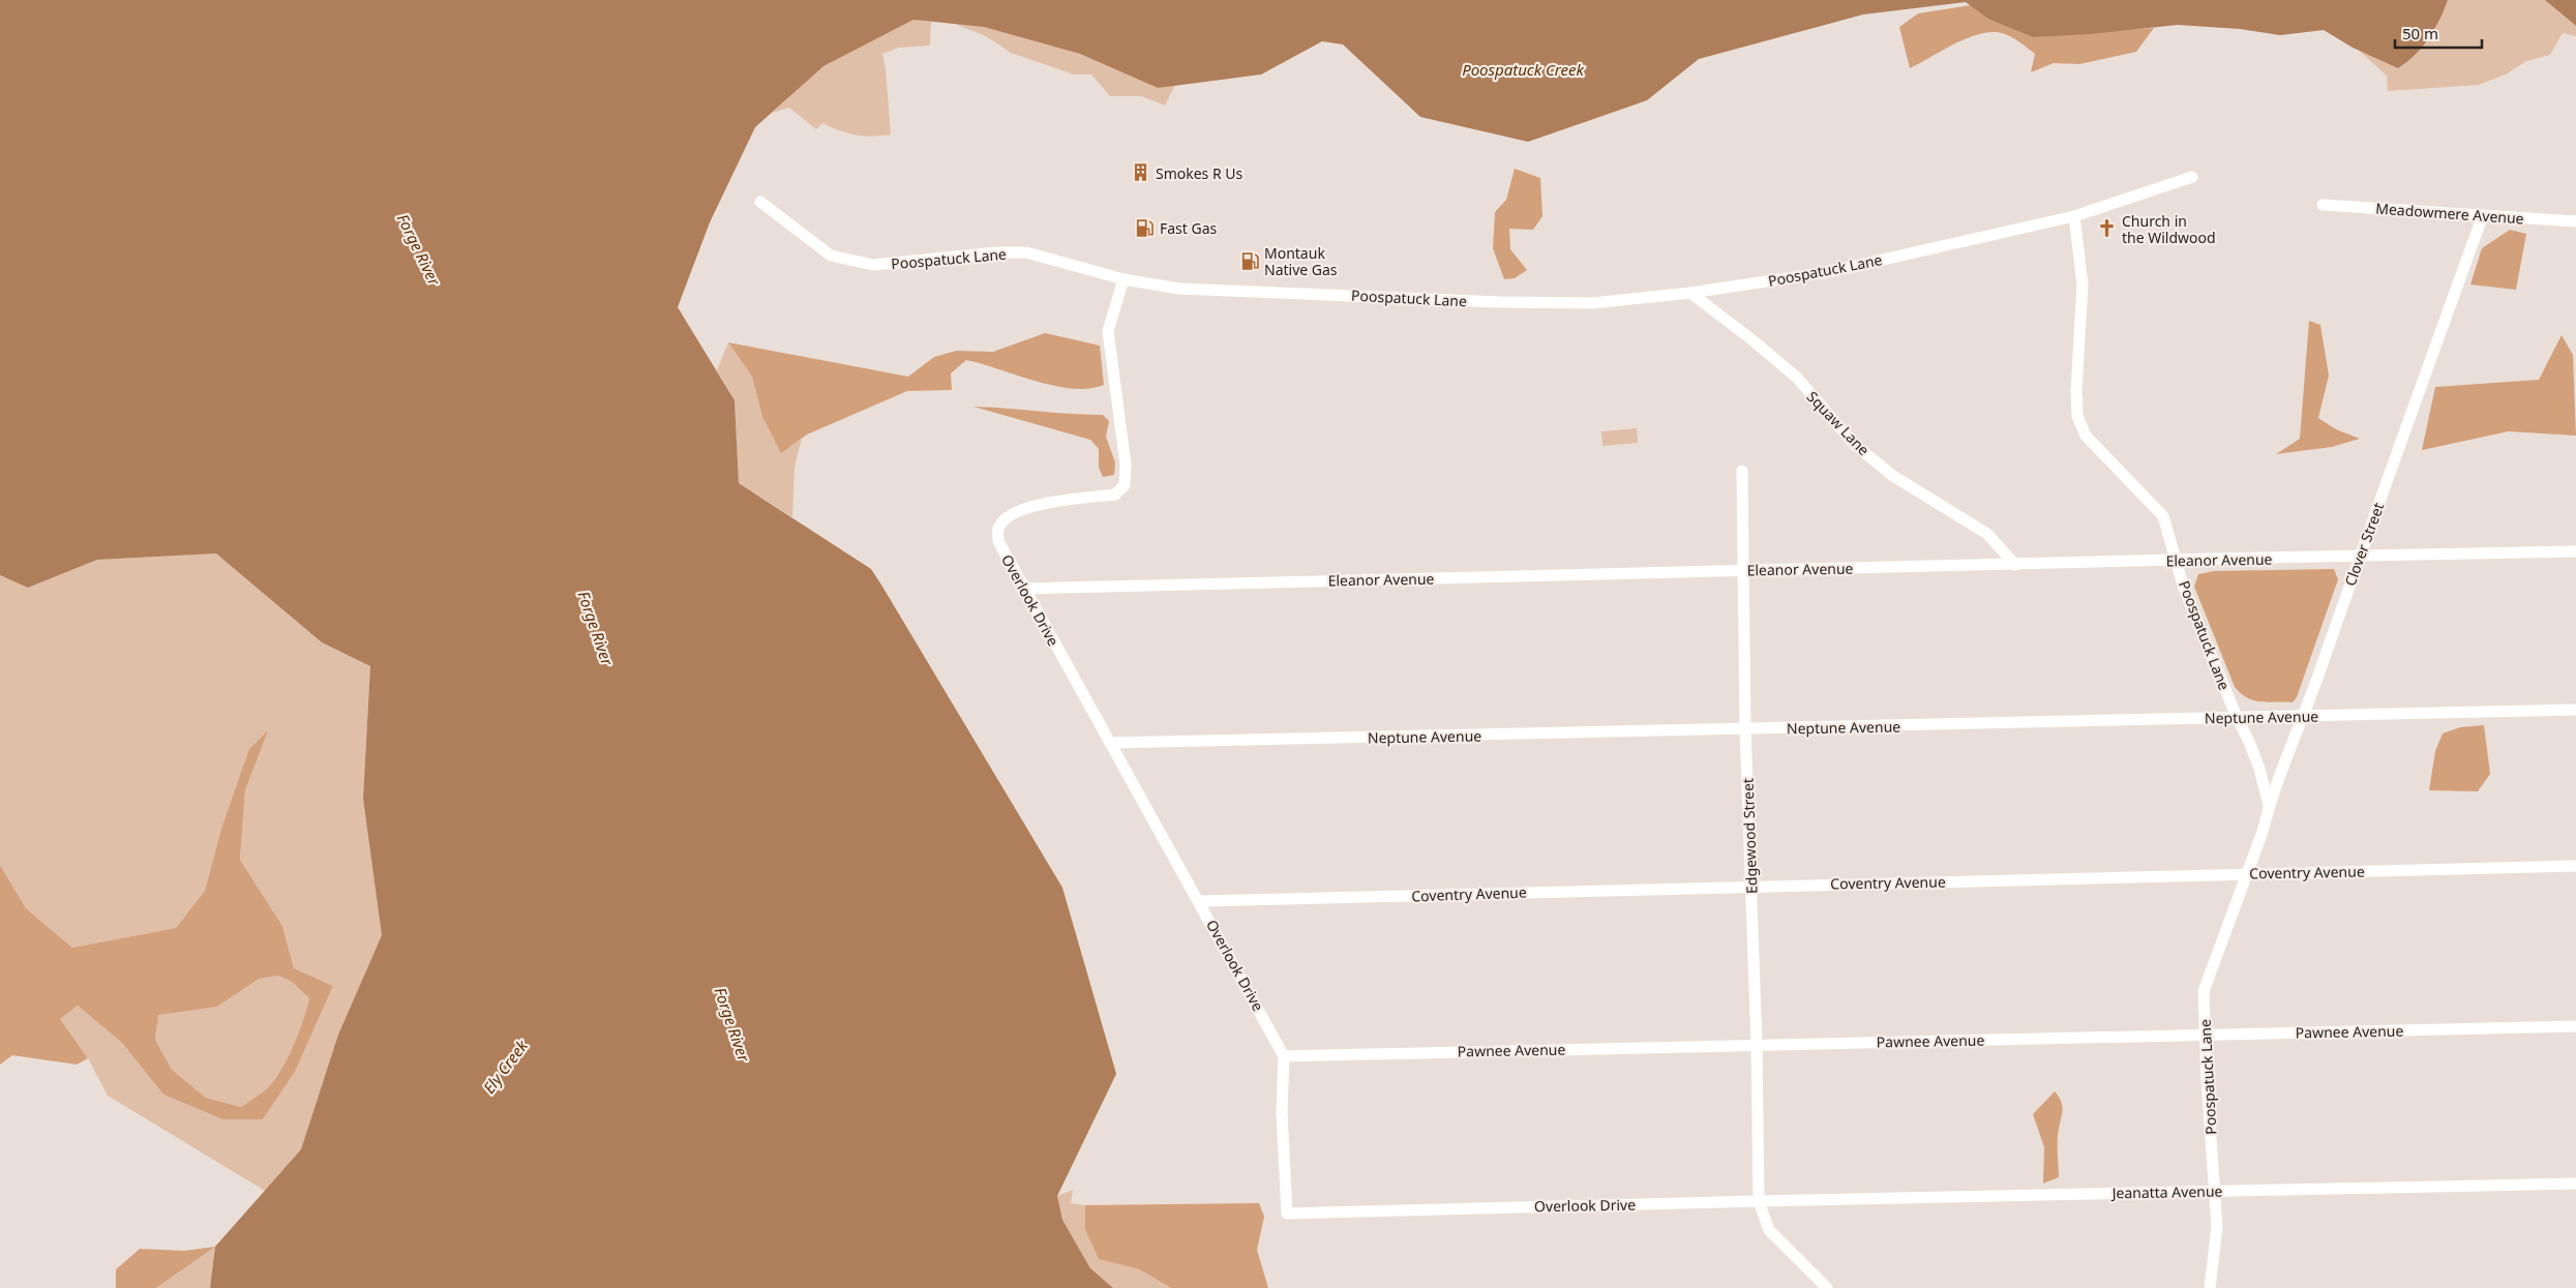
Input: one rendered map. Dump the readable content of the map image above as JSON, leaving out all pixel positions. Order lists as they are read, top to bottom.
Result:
{
  "streets": {
    "street": [
      "Meadowmere Avenue",
      "Poospatuck Lane",
      "Squaw Lane",
      "Clover Street",
      "Eleanor Avenue",
      "Overlook Drive",
      "Neptune Avenue",
      "Edgewood Street",
      "Coventry Avenue",
      "Pawnee Avenue",
      "Jeanatta Avenue"
    ]
  },
  "crossings": [
    ["Meadowmere Avenue", "Clover Street"],
    ["Poospatuck Lane", "Squaw Lane"],
    ["Poospatuck Lane", "Clover Street"],
    ["Poospatuck Lane", "Eleanor Avenue"],
    ["Poospatuck Lane", "Overlook Drive"],
    ["Poospatuck Lane", "Neptune Avenue"],
    ["Poospatuck Lane", "Coventry Avenue"],
    ["Poospatuck Lane", "Pawnee Avenue"],
    ["Poospatuck Lane", "Jeanatta Avenue"],
    ["Squaw Lane", "Eleanor Avenue"],
    ["Clover Street", "Eleanor Avenue"],
    ["Clover Street", "Neptune Avenue"],
    ["Clover Street", "Coventry Avenue"],
    ["Eleanor Avenue", "Overlook Drive"],
    ["Eleanor Avenue", "Edgewood Street"],
    ["Overlook Drive", "Neptune Avenue"],
    ["Overlook Drive", "Edgewood Street"],
    ["Overlook Drive", "Coventry Avenue"],
    ["Overlook Drive", "Pawnee Avenue"],
    ["Overlook Drive", "Jeanatta Avenue"],
    ["Neptune Avenue", "Edgewood Street"],
    ["Edgewood Street", "Coventry Avenue"],
    ["Edgewood Street", "Pawnee Avenue"],
    ["Edgewood Street", "Jeanatta Avenue"]
  ],
  "water": ["Poospatuck Creek", "Forge River", "Ely Creek"],
  "places": {
    "building": ["Smokes R Us"],
    "fuel station": ["Fast Gas", "Montauk Native Gas"],
    "church": ["Church in the Wildwood"]
  },
  "scale_bar": "50 m"
}
